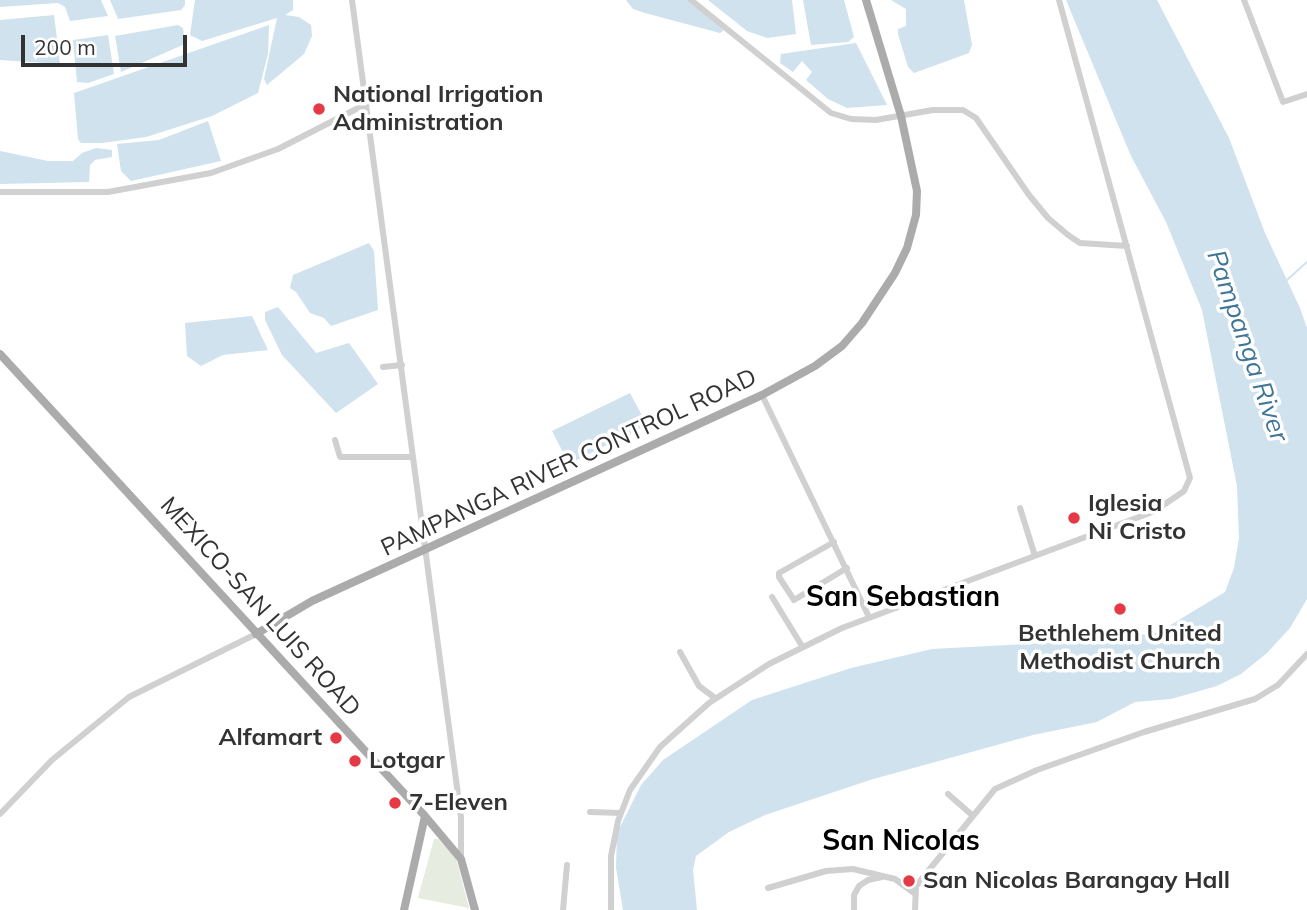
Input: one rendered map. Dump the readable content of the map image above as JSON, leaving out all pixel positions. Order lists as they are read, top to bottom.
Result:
{
  "streets": {
    "main road": ["PAMPANGA RIVER CONTROL ROAD", "MEXICO-SAN LUIS ROAD"]
  },
  "crossings": [
    ["PAMPANGA RIVER CONTROL ROAD", "MEXICO-SAN LUIS ROAD"]
  ],
  "districts": ["San Sebastian", "San Nicolas"],
  "water": ["Pampanga River"],
  "places": [
    "National Irrigation Administration",
    "Iglesia Ni Cristo",
    "Bethlehem United Methodist Church",
    "Alfamart",
    "Lotgar",
    "7-Eleven",
    "San Nicolas Barangay Hall"
  ],
  "scale_bar": "200 m"
}
